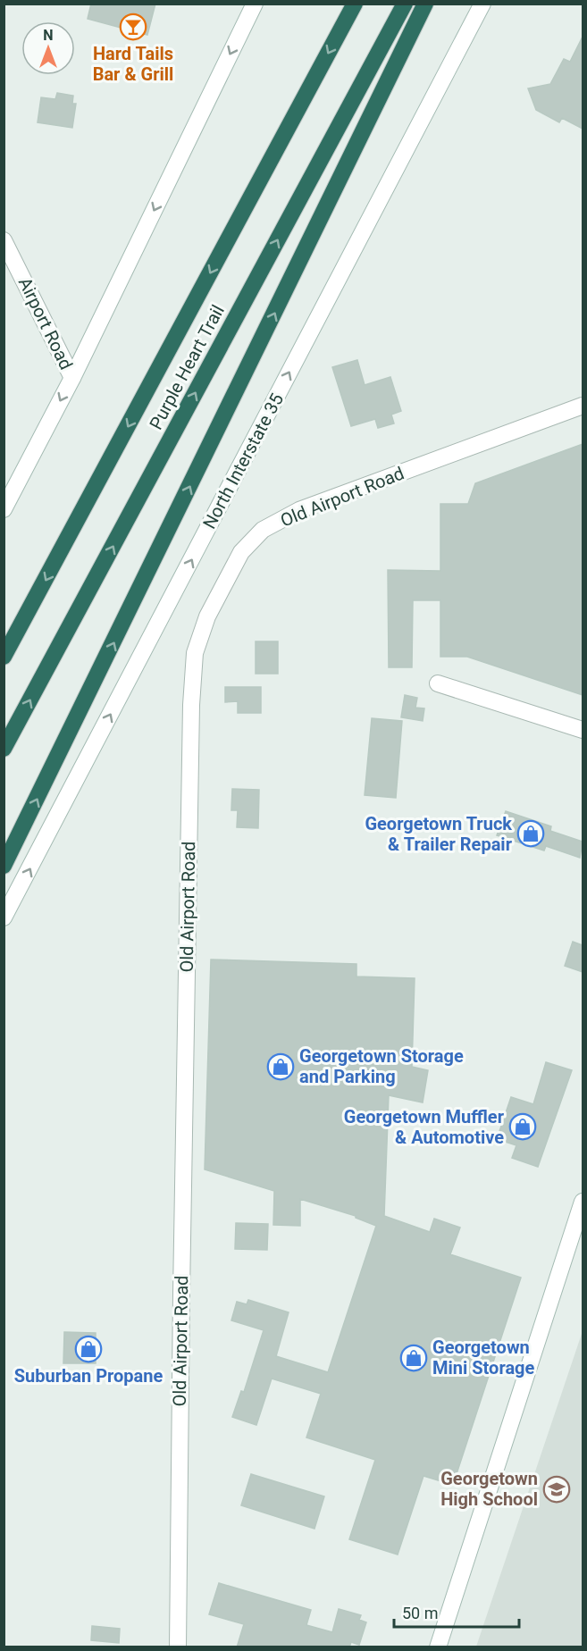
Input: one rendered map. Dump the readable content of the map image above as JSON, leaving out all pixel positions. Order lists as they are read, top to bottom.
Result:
{
  "streets": {
    "highway": ["Purple Heart Trail"],
    "main road": ["Airport Road", "North Interstate 35", "Old Airport Road"]
  },
  "one_way": ["North Interstate 35"],
  "places": {
    "bar": ["Hard Tails Bar & Grill"],
    "shop": [
      "Georgetown Truck & Trailer Repair",
      "Georgetown Storage and Parking",
      "Georgetown Muffler & Automotive",
      "Suburban Propane",
      "Georgetown Mini Storage"
    ],
    "school or university": ["Georgetown High School"]
  },
  "scale_bar": "50 m",
  "north": "top"
}
